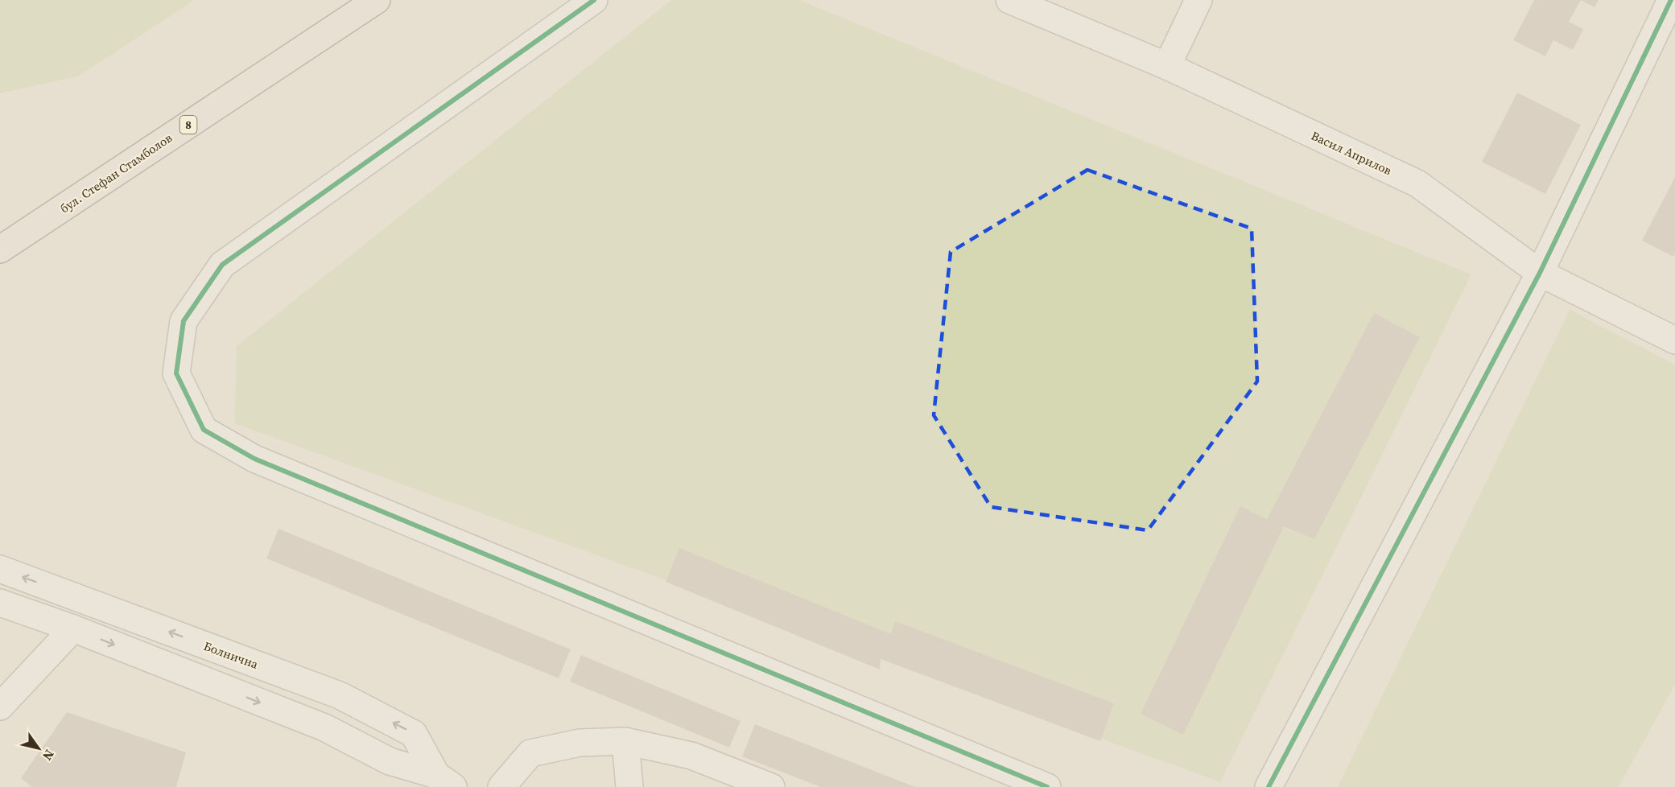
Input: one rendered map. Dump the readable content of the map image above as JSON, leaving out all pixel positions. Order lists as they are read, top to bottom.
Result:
{
  "streets": {
    "main road": ["8", "бул. Стефан Стамболов"],
    "street": ["Васил Априлов", "Болнична"]
  },
  "north": "bottom right"
}
